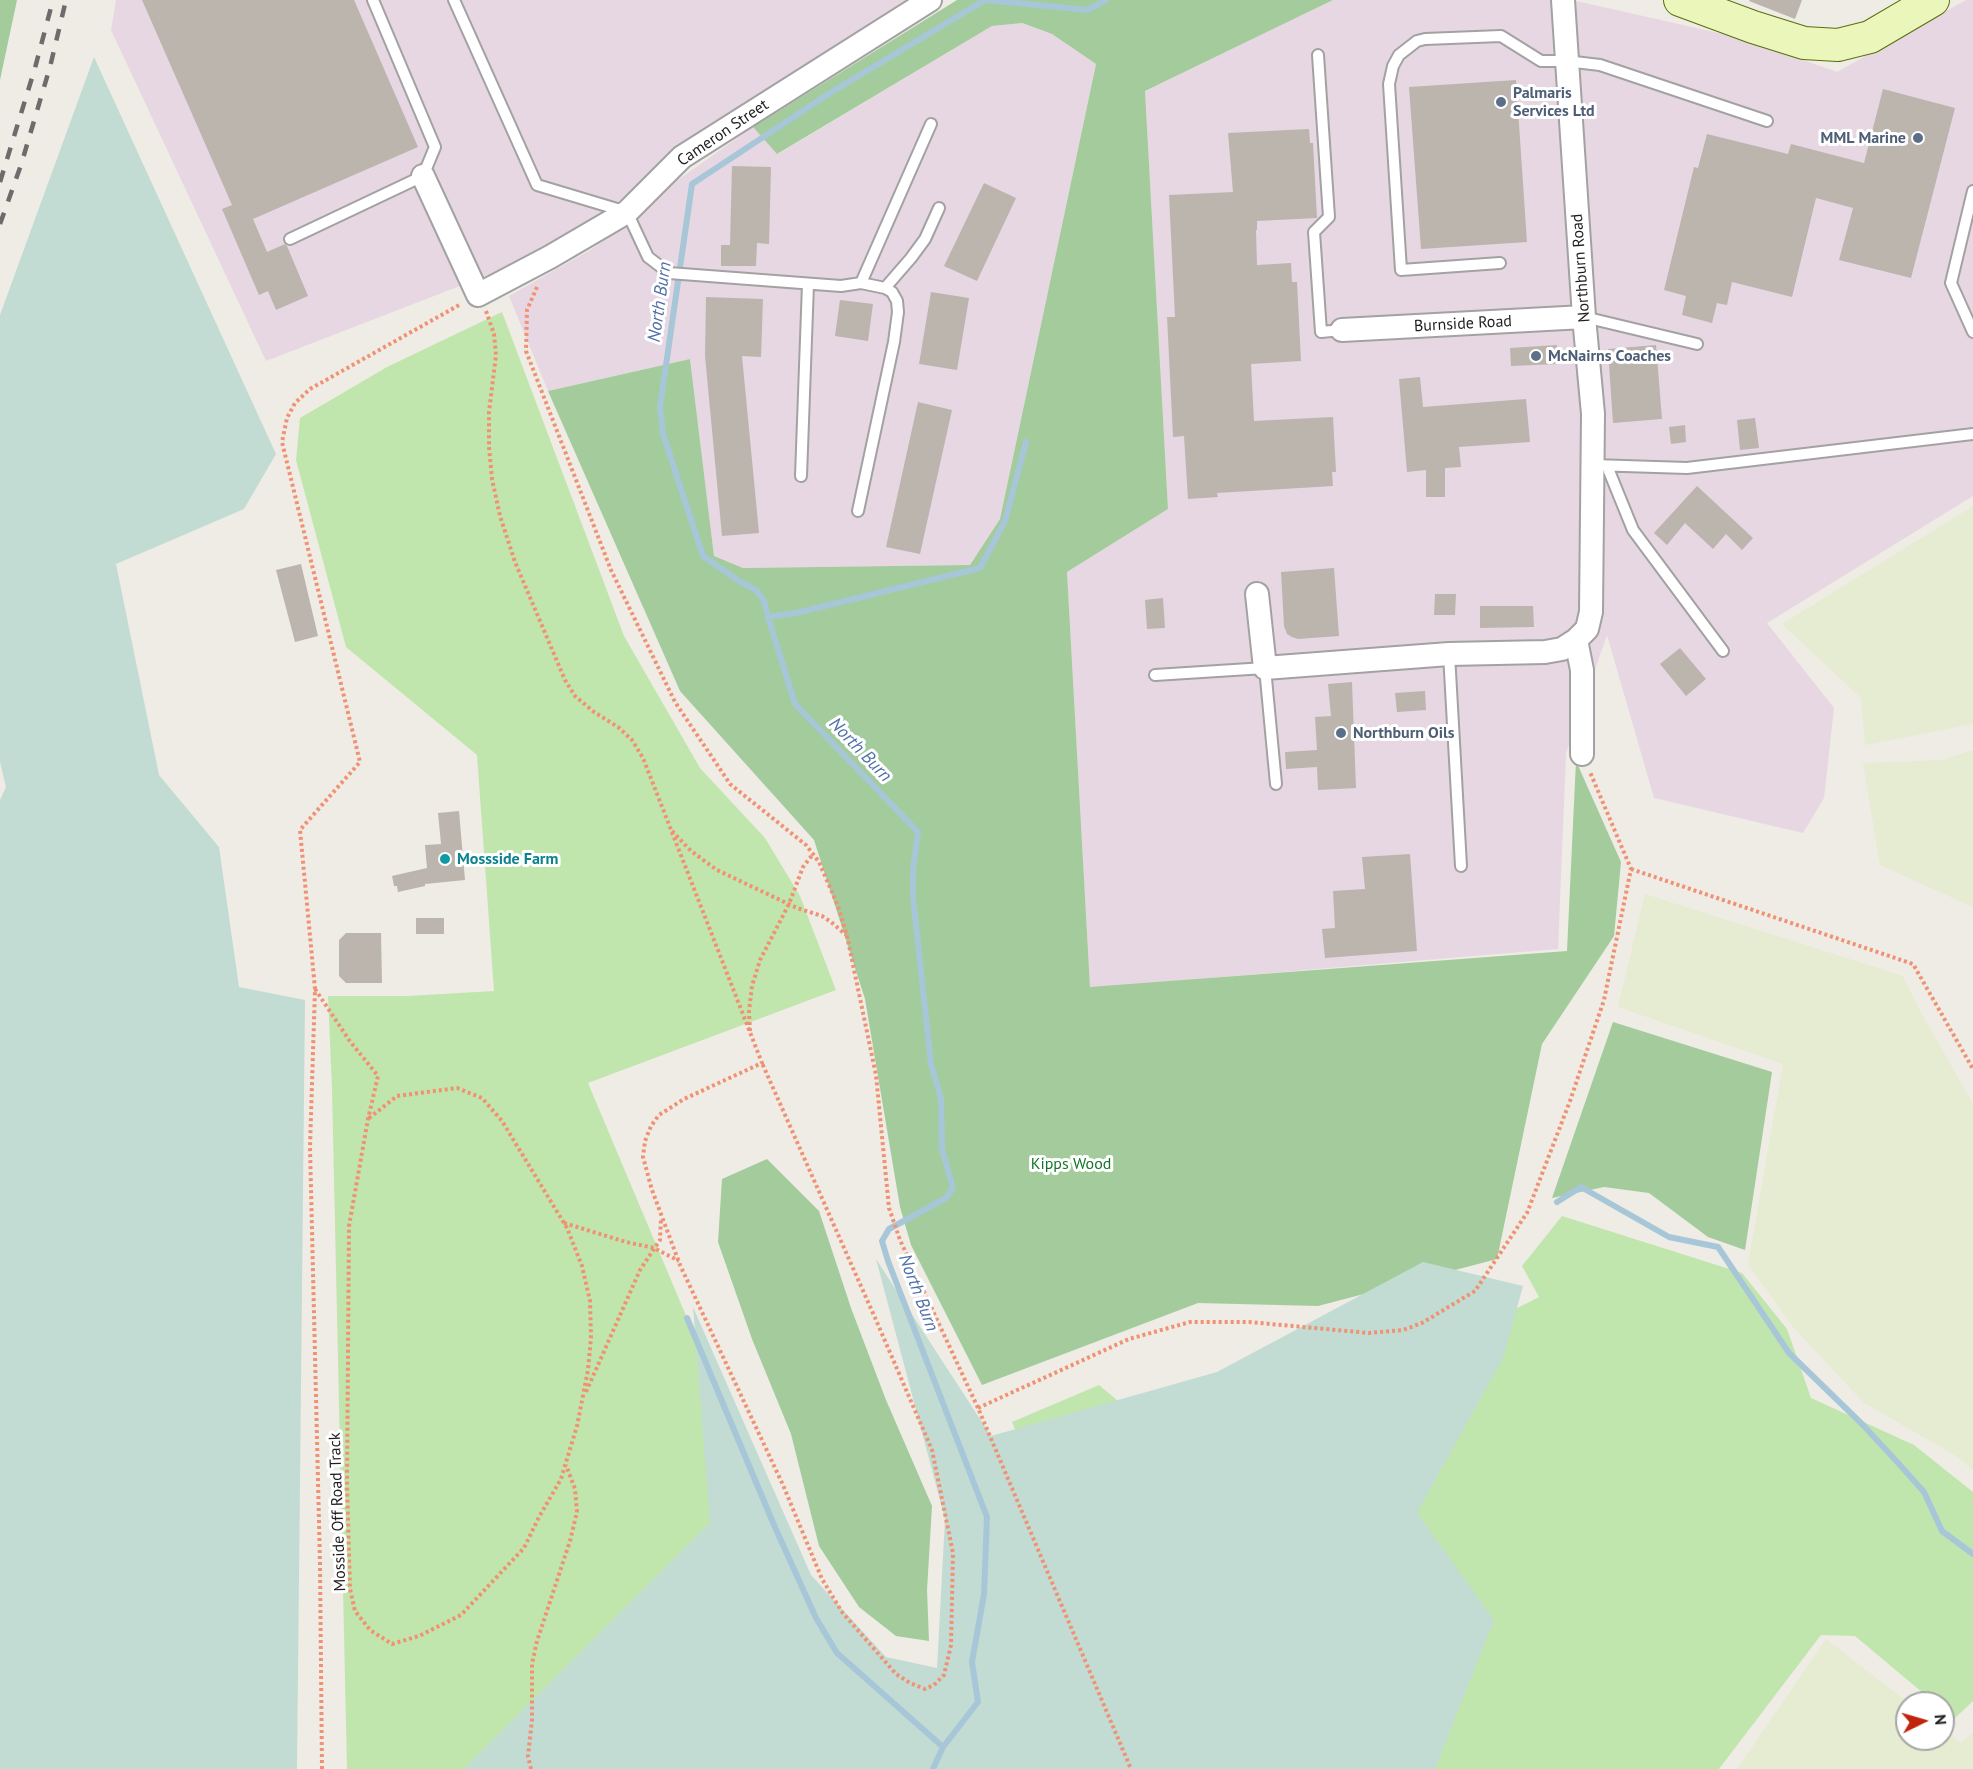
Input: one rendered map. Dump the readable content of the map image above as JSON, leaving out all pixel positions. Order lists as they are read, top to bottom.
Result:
{
  "streets": {
    "street": ["Cameron Street", "Northburn Road", "Burnside Road"],
    "path": ["Mosside Off Road Track"]
  },
  "crossings": [
    ["Northburn Road", "Burnside Road"]
  ],
  "water": ["North Burn"],
  "parks": ["Kipps Wood"],
  "places": [
    "Palmaris Services Ltd",
    "MML Marine",
    "McNairns Coaches",
    "Northburn Oils",
    "Mossside Farm"
  ],
  "north": "right"
}
